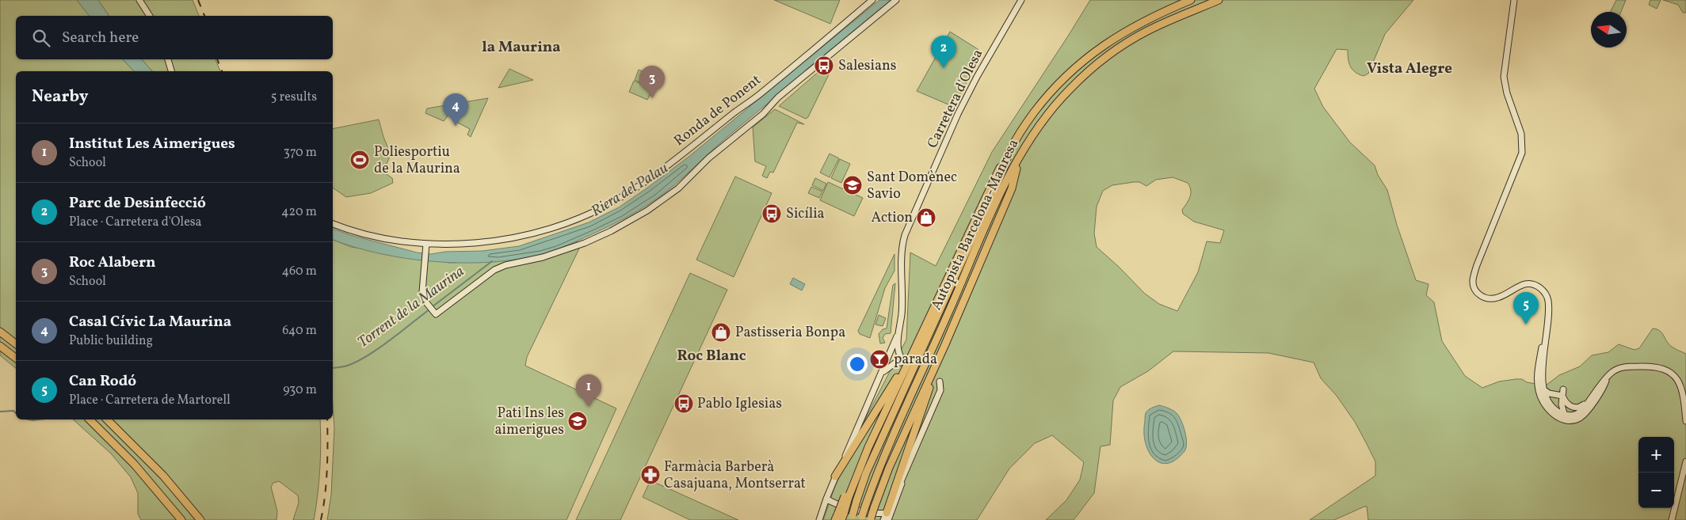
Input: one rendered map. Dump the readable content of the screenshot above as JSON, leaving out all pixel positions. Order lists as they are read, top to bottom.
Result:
{
  "streets": {
    "highway": ["Autopista Barcelona-Manresa"],
    "main road": ["Carretera d'Olesa", "Ronda de Ponent"]
  },
  "districts": ["la Maurina", "Vista Alegre", "Roc Blanc"],
  "water": ["Riera del Palau", "Torrent de la Maurina"],
  "places": {
    "bus stop": ["Salesians", "Sicília", "Pablo Iglesias"],
    "sports": ["Poliesportiu de la Maurina"],
    "school or university": ["Sant Domènec Savio", "Pati Ins les aimerigues"],
    "shop": ["Action", "Pastisseria Bonpa"],
    "bar": ["parada"],
    "pharmacy": ["Farmàcia Barberà Casajuana, Montserrat"]
  },
  "north": "left",
  "page": {
    "search": "Search here",
    "pins": [
      "2",
      "3",
      "4",
      "5",
      "1"
    ],
    "heading": ["Nearby", "5 results"],
    "list": [
      {
        "mark": "1",
        "name": "Institut Les Aimerigues",
        "note": "School",
        "value": "370 m"
      },
      {
        "mark": "2",
        "name": "Parc de Desinfecció",
        "note": "Place · Carretera d'Olesa",
        "value": "420 m"
      },
      {
        "mark": "3",
        "name": "Roc Alabern",
        "note": "School",
        "value": "460 m"
      },
      {
        "mark": "4",
        "name": "Casal Cívic La Maurina",
        "note": "Public building",
        "value": "640 m"
      },
      {
        "mark": "5",
        "name": "Can Rodó",
        "note": "Place · Carretera de Martorell",
        "value": "930 m"
      }
    ],
    "map_buttons": ["+", "−"]
  }
}
